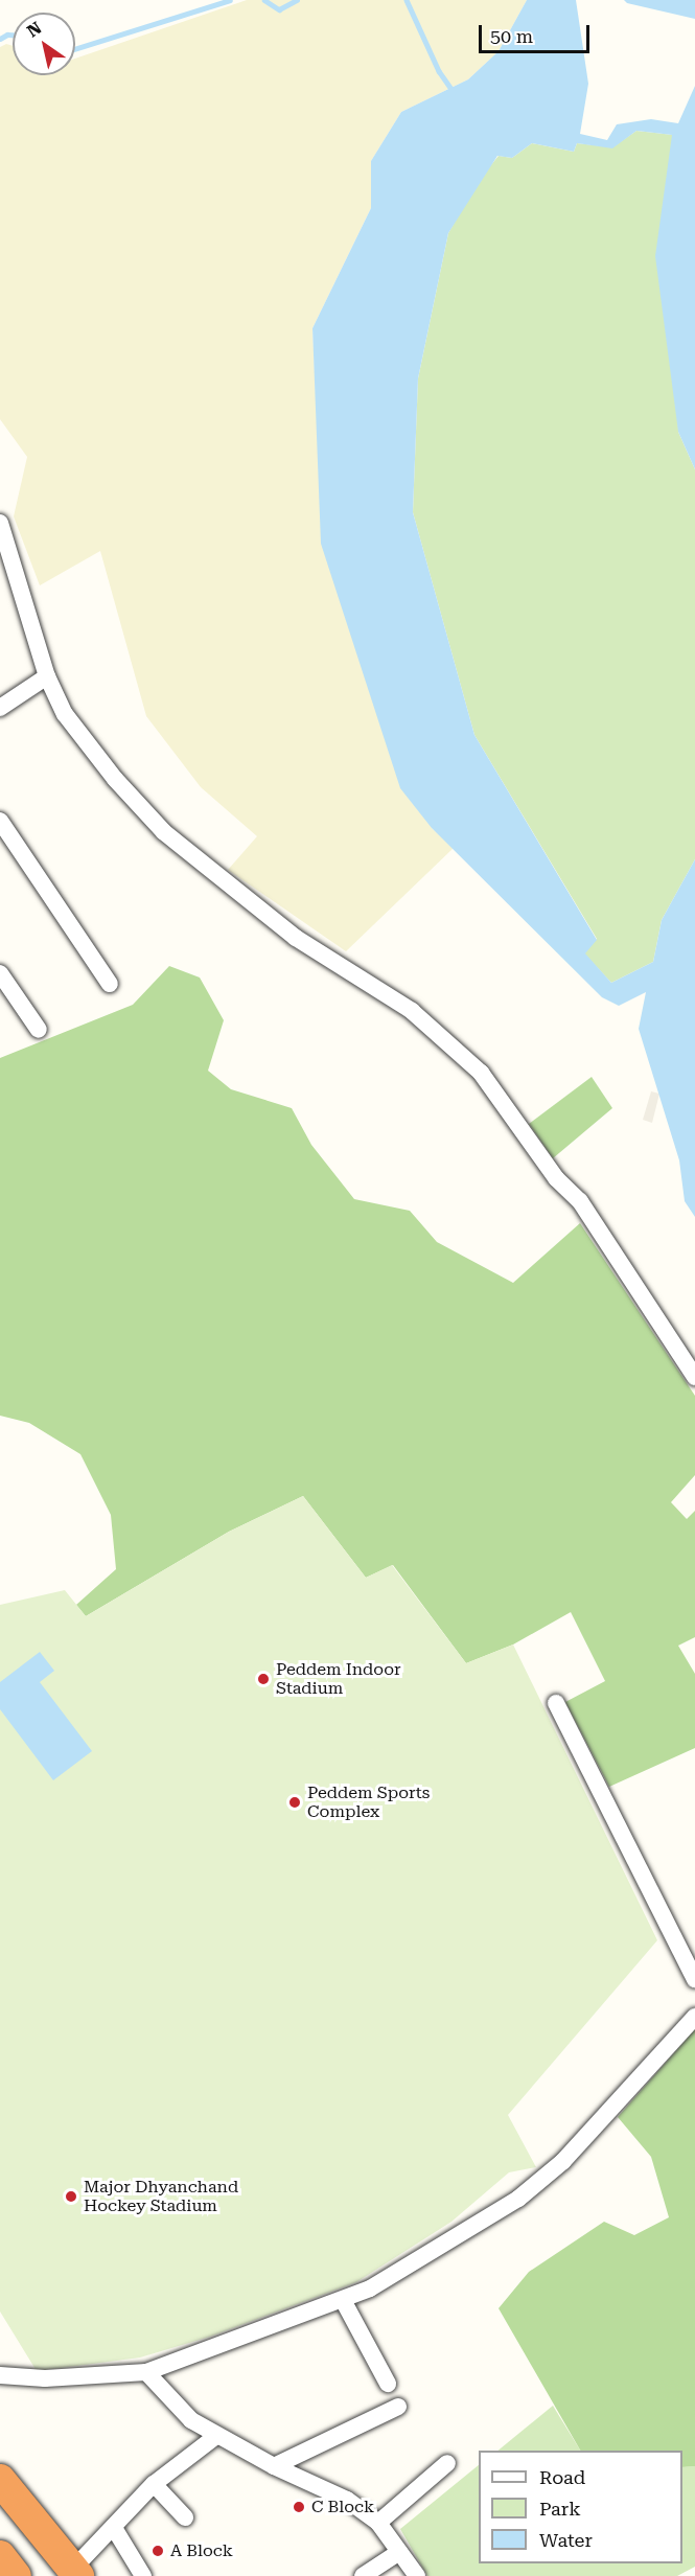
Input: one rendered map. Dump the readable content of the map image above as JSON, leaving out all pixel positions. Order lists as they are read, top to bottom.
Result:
{
  "places": [
    "Peddem Indoor Stadium",
    "Peddem Sports Complex",
    "Major Dhyanchand Hockey Stadium",
    "C Block",
    "A Block"
  ],
  "legend": ["Road", "Park", "Water"],
  "scale_bar": "50 m",
  "north": "top left"
}
